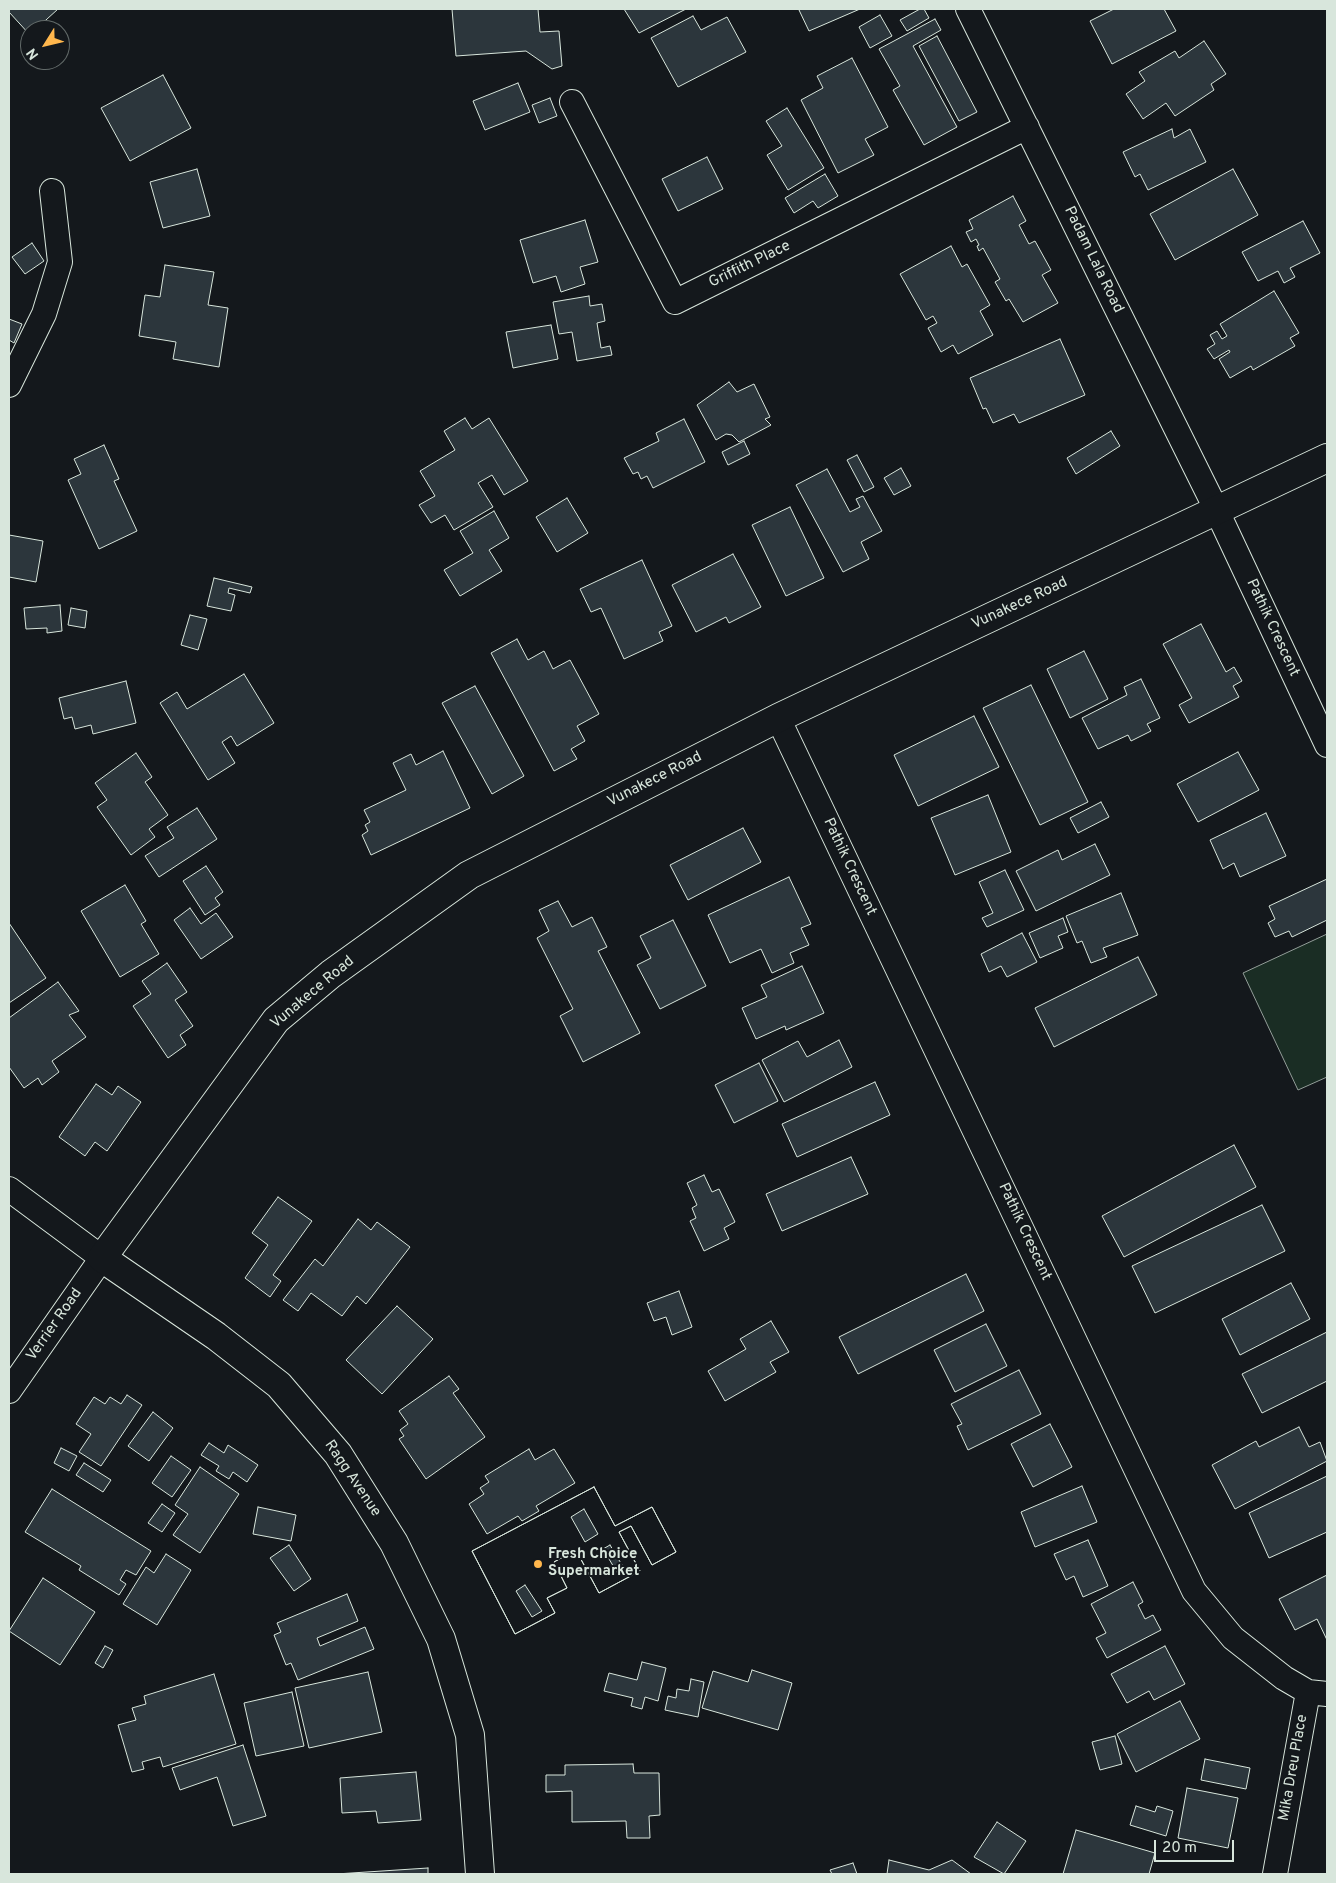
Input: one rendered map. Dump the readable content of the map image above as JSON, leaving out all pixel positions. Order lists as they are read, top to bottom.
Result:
{
  "streets": {
    "main road": ["Vunakece Road", "Ragg Avenue"],
    "street": [
      "Padam Lala Road",
      "Griffith Place",
      "Pathik Crescent",
      "Verrier Road",
      "Mika Dreu Place"
    ]
  },
  "crossings": [
    ["Padam Lala Road", "Griffith Place"],
    ["Padam Lala Road", "Vunakece Road"],
    ["Padam Lala Road", "Pathik Crescent"],
    ["Vunakece Road", "Pathik Crescent"],
    ["Vunakece Road", "Verrier Road"],
    ["Vunakece Road", "Ragg Avenue"],
    ["Pathik Crescent", "Mika Dreu Place"],
    ["Verrier Road", "Ragg Avenue"]
  ],
  "places": ["Fresh Choice Supermarket"],
  "scale_bar": "20 m",
  "north": "bottom left"
}
